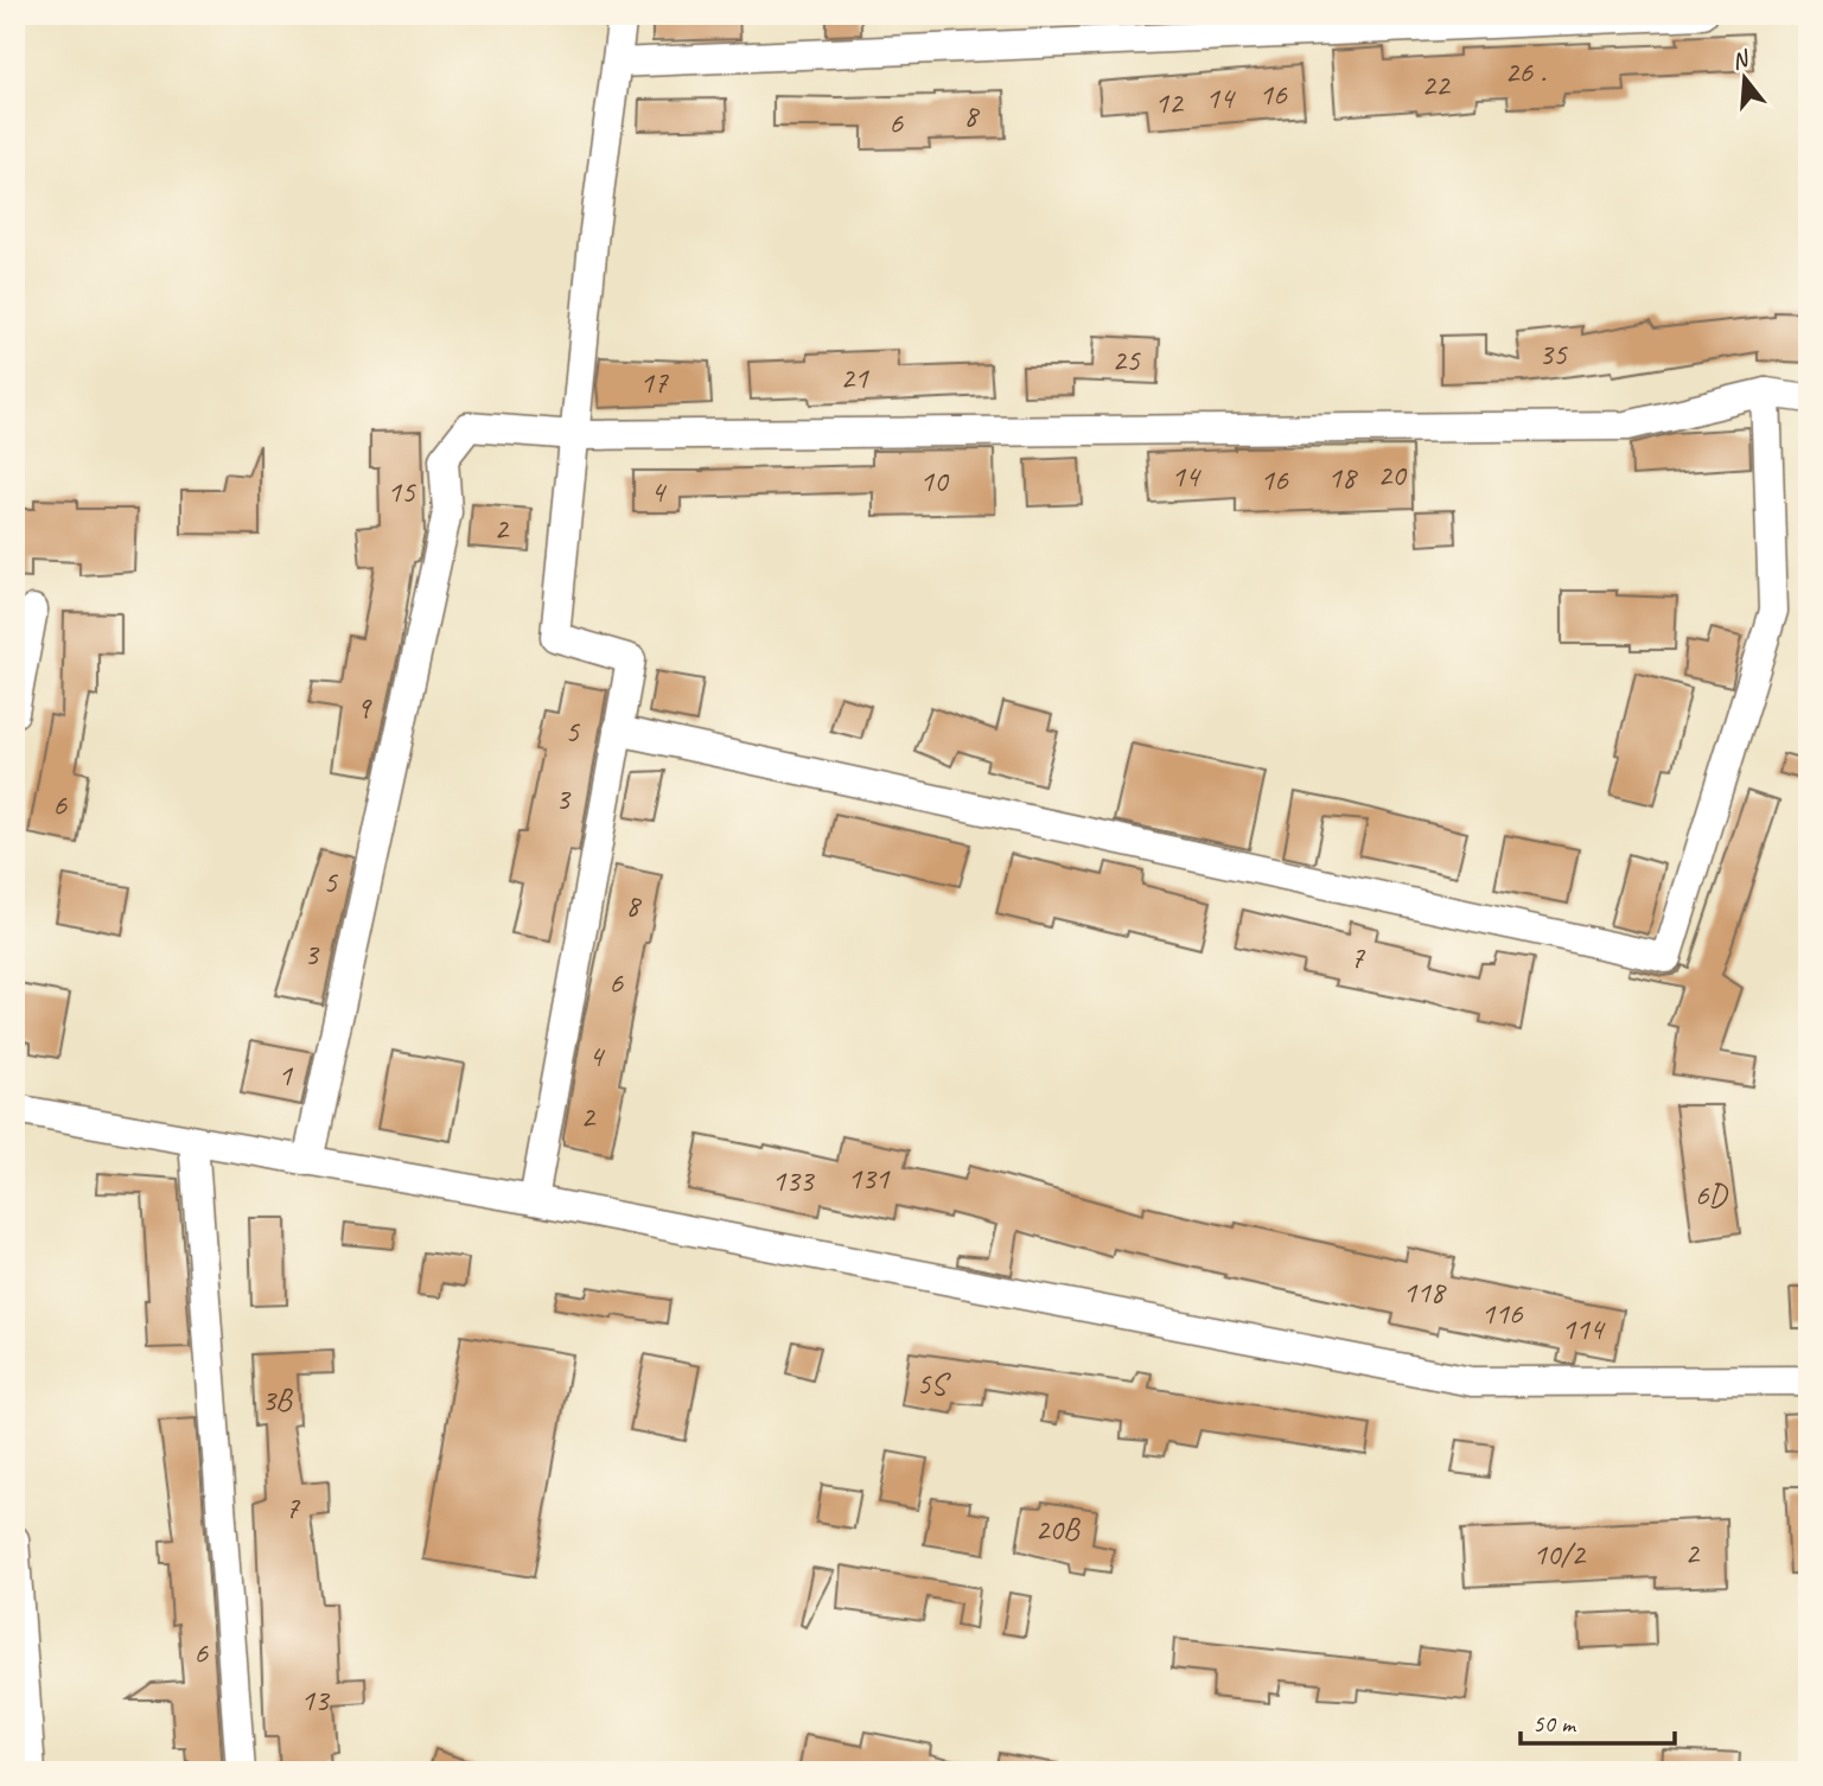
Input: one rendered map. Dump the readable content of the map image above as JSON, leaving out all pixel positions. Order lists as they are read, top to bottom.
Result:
{
  "house_numbers": [
    "26 .",
    "22",
    "16",
    "14",
    "12",
    "8",
    "6",
    "35",
    "25",
    "21",
    "17",
    "20",
    "14",
    "18",
    "16",
    "10",
    "15",
    "4",
    "2",
    "9",
    "5",
    "3",
    "6",
    "5",
    "8",
    "3",
    "7",
    "6",
    "4",
    "1",
    "2",
    "131",
    "133",
    "6D",
    "118",
    "116",
    "114",
    "5S",
    "3B",
    "7",
    "20B",
    "2",
    "10/2",
    "6",
    "13"
  ],
  "scale_bar": "50 m",
  "north": "top"
}
